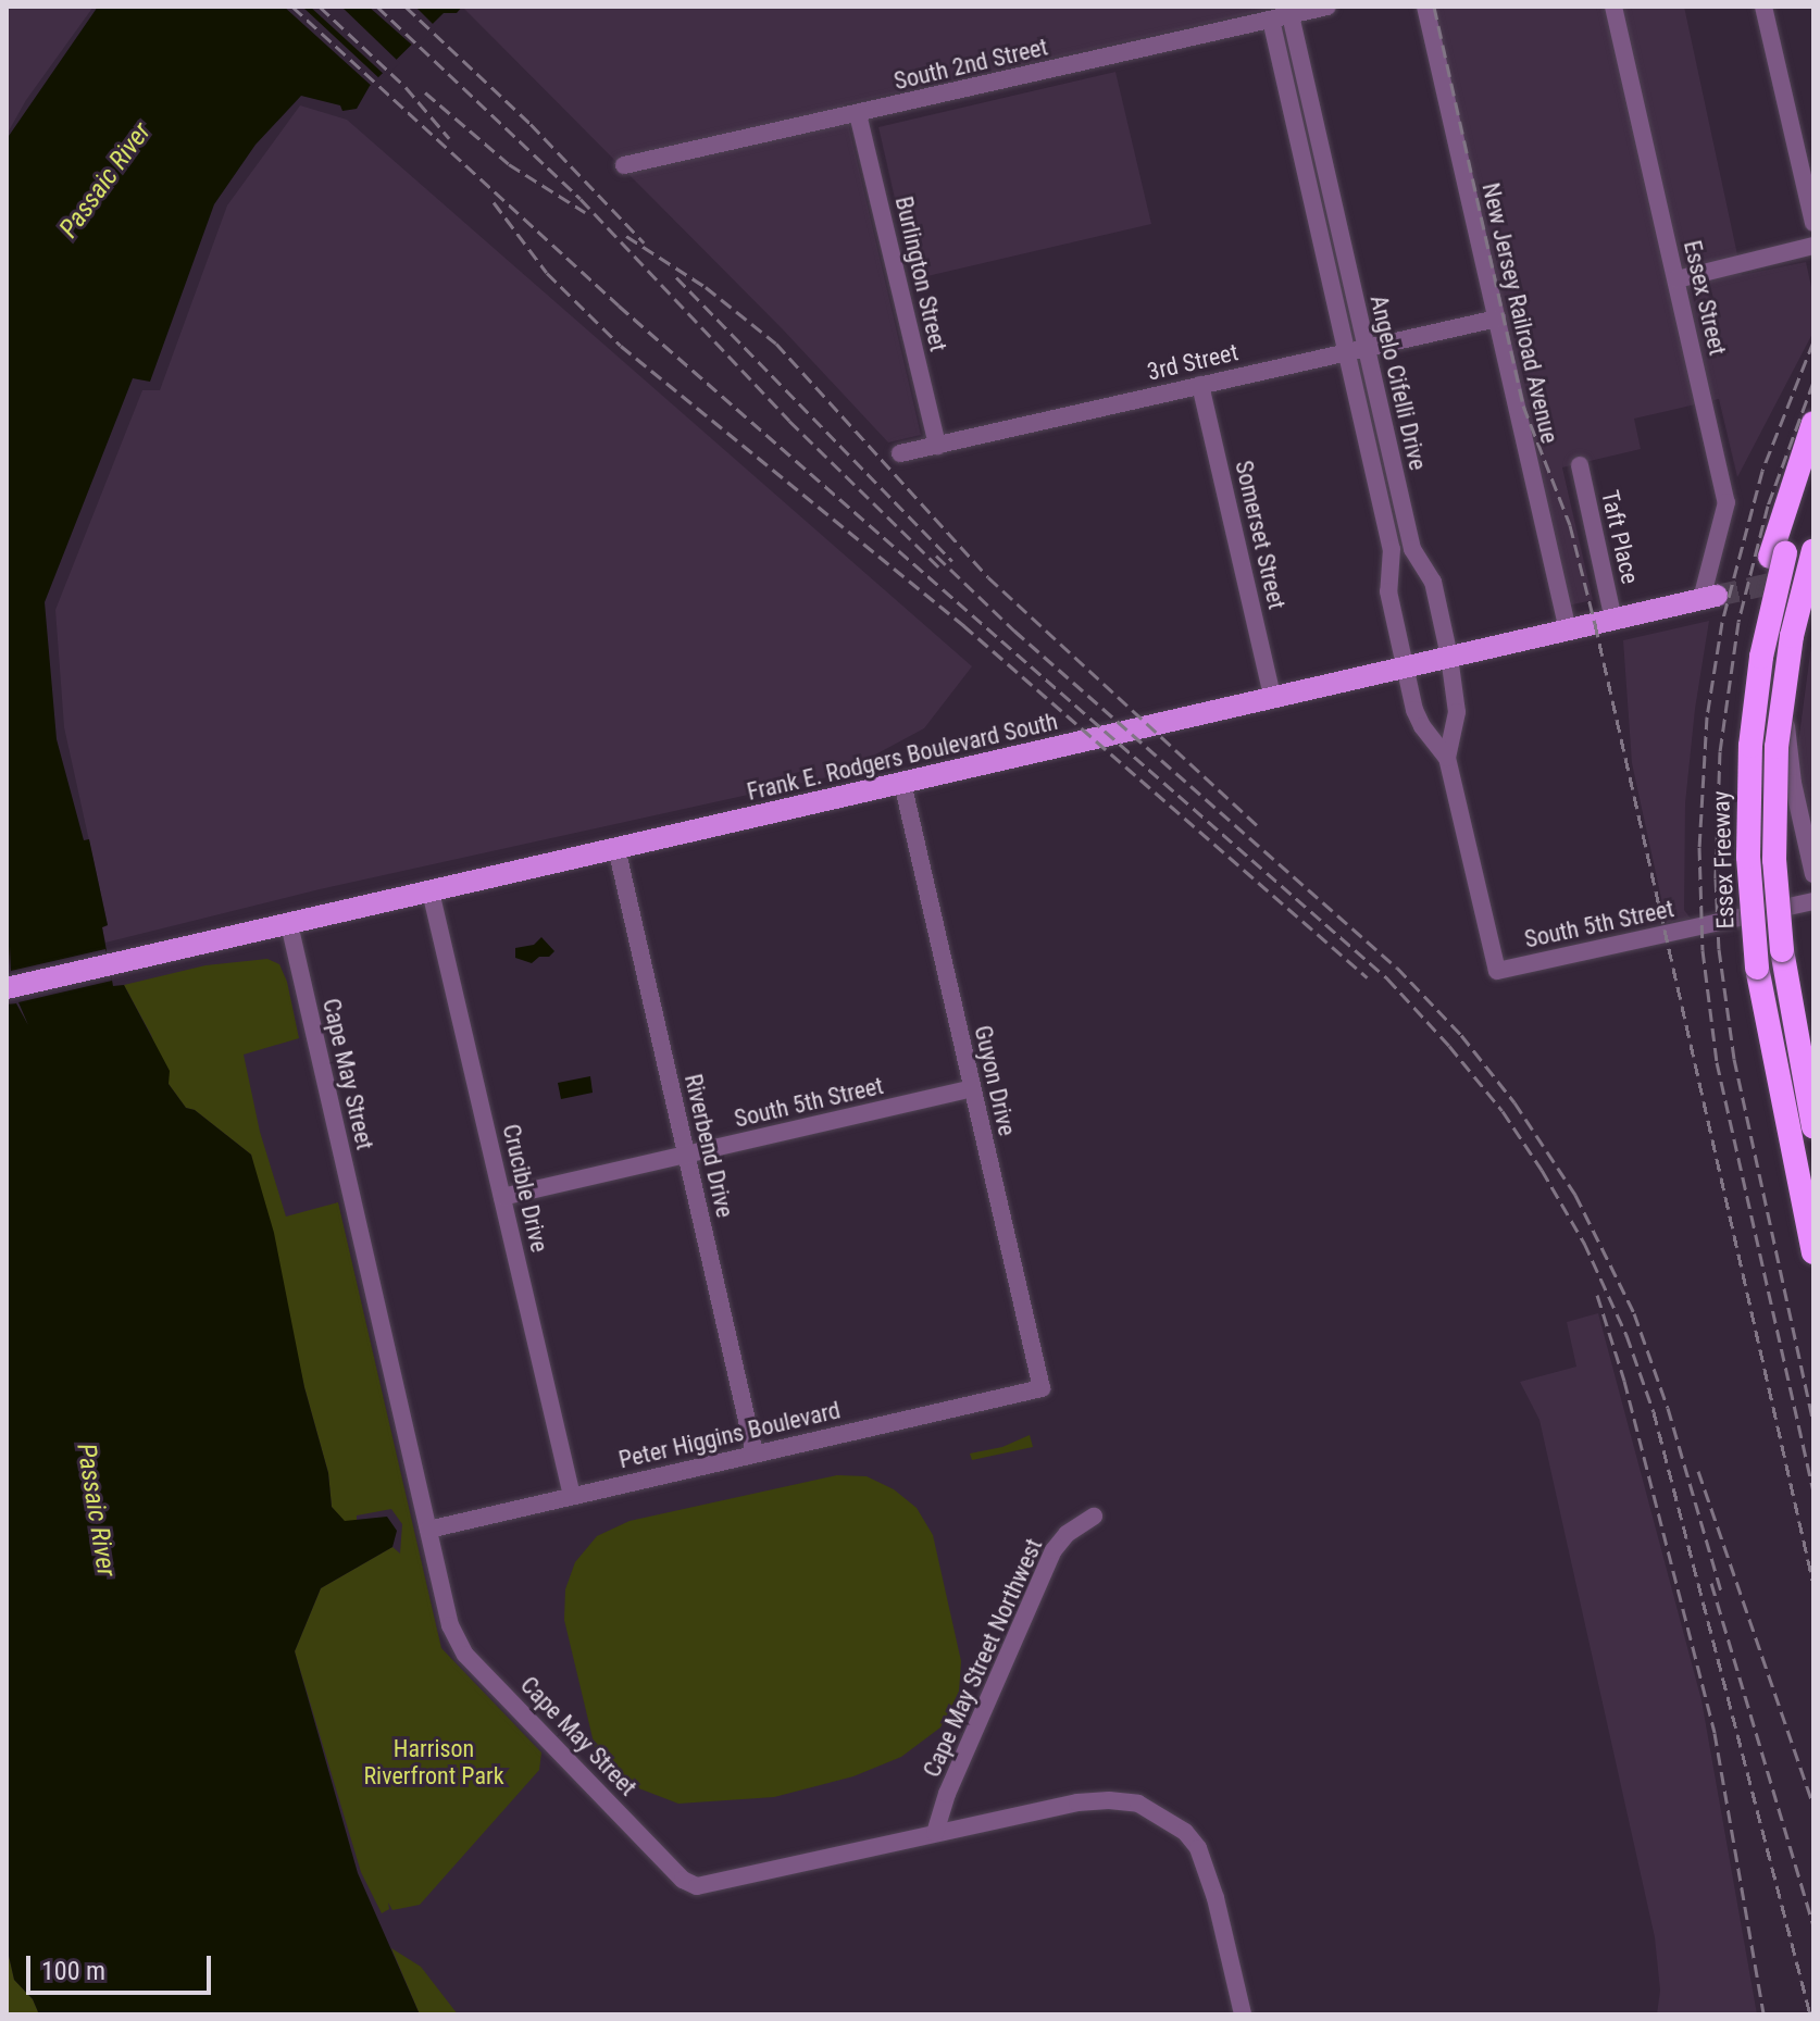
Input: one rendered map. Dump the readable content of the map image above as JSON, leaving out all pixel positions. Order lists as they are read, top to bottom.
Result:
{
  "streets": {
    "highway": ["Essex Freeway"],
    "main road": ["Frank E. Rodgers Boulevard South"],
    "street": [
      "South 2nd Street",
      "Burlington Street",
      "Essex Street",
      "New Jersey Railroad Avenue",
      "3rd Street",
      "Angelo Cifelli Drive",
      "Somerset Street",
      "Taft Place",
      "South 5th Street",
      "Cape May Street",
      "Guyon Drive",
      "Riverbend Drive",
      "Crucible Drive",
      "Peter Higgins Boulevard",
      "Cape May Street Northwest"
    ]
  },
  "crossings": [
    ["South 2nd Street", "Burlington Street"],
    ["South 2nd Street", "Angelo Cifelli Drive"],
    ["Burlington Street", "3rd Street"],
    ["Essex Street", "Frank E. Rodgers Boulevard South"],
    ["New Jersey Railroad Avenue", "3rd Street"],
    ["New Jersey Railroad Avenue", "Frank E. Rodgers Boulevard South"],
    ["3rd Street", "Angelo Cifelli Drive"],
    ["3rd Street", "Somerset Street"],
    ["Angelo Cifelli Drive", "Frank E. Rodgers Boulevard South"],
    ["Angelo Cifelli Drive", "South 5th Street"],
    ["Somerset Street", "Frank E. Rodgers Boulevard South"],
    ["Taft Place", "Frank E. Rodgers Boulevard South"],
    ["Frank E. Rodgers Boulevard South", "Guyon Drive"],
    ["Frank E. Rodgers Boulevard South", "Riverbend Drive"],
    ["Frank E. Rodgers Boulevard South", "Crucible Drive"],
    ["South 5th Street", "Guyon Drive"],
    ["South 5th Street", "Riverbend Drive"],
    ["South 5th Street", "Crucible Drive"],
    ["Cape May Street", "Peter Higgins Boulevard"],
    ["Cape May Street", "Cape May Street Northwest"],
    ["Guyon Drive", "Peter Higgins Boulevard"],
    ["Riverbend Drive", "Peter Higgins Boulevard"],
    ["Crucible Drive", "Peter Higgins Boulevard"]
  ],
  "water": ["Passaic River"],
  "parks": ["Harrison Riverfront Park"],
  "scale_bar": "100 m"
}
